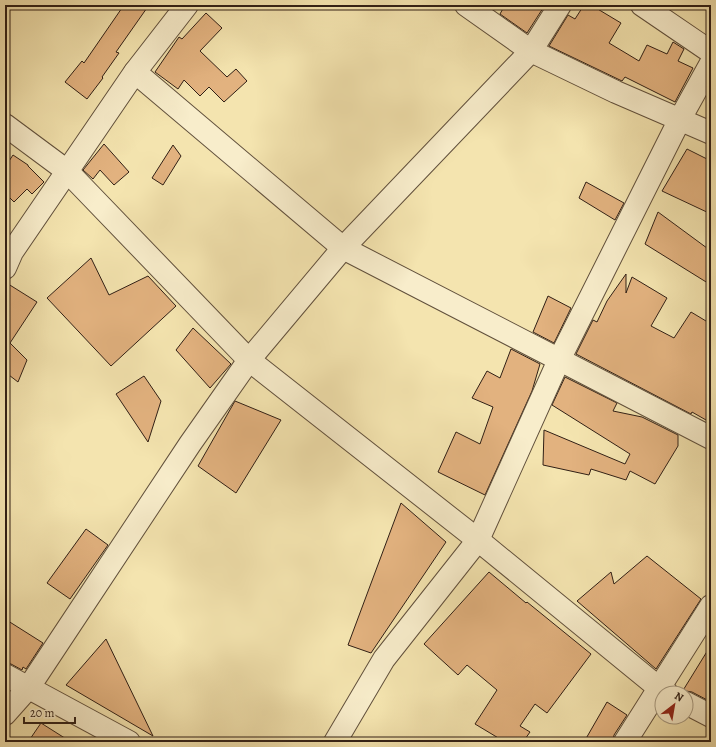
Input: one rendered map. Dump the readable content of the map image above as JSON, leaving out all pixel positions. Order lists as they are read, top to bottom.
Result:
{
  "scale_bar": "20 m",
  "north": "top right"
}
